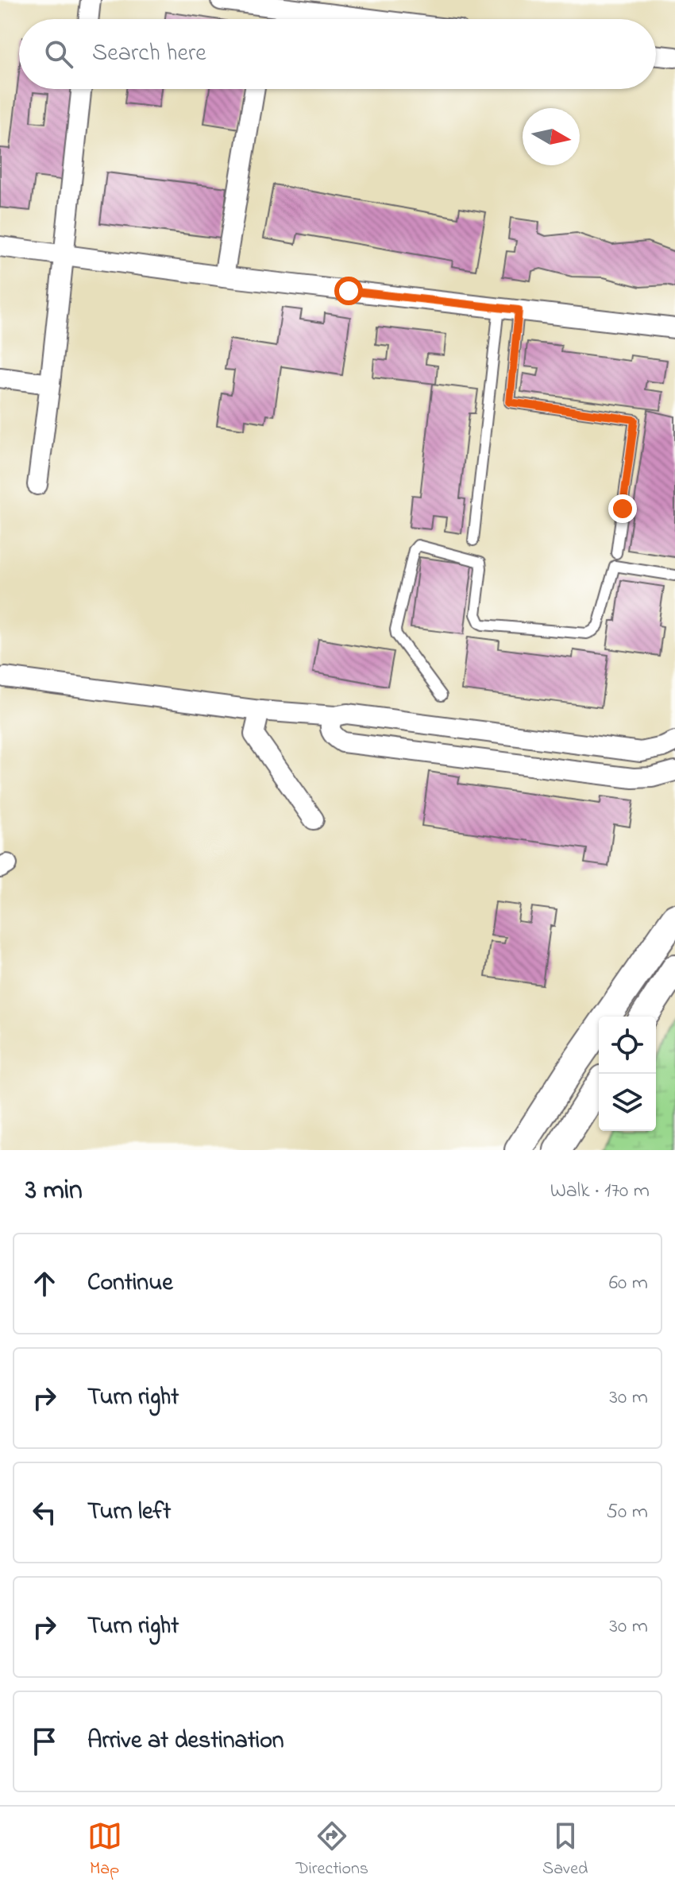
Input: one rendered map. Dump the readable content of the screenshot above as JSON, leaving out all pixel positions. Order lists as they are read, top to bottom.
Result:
{
  "north": "right",
  "page": {
    "search": "Search here",
    "heading": ["3 min", "Walk · 170 m"],
    "list": [
      ["Continue", "60 m"],
      ["Turn right", "30 m"],
      ["Turn left", "50 m"],
      ["Turn right", "30 m"],
      "Arrive at destination"
    ],
    "nav": ["Map", "Directions", "Saved"]
  }
}
